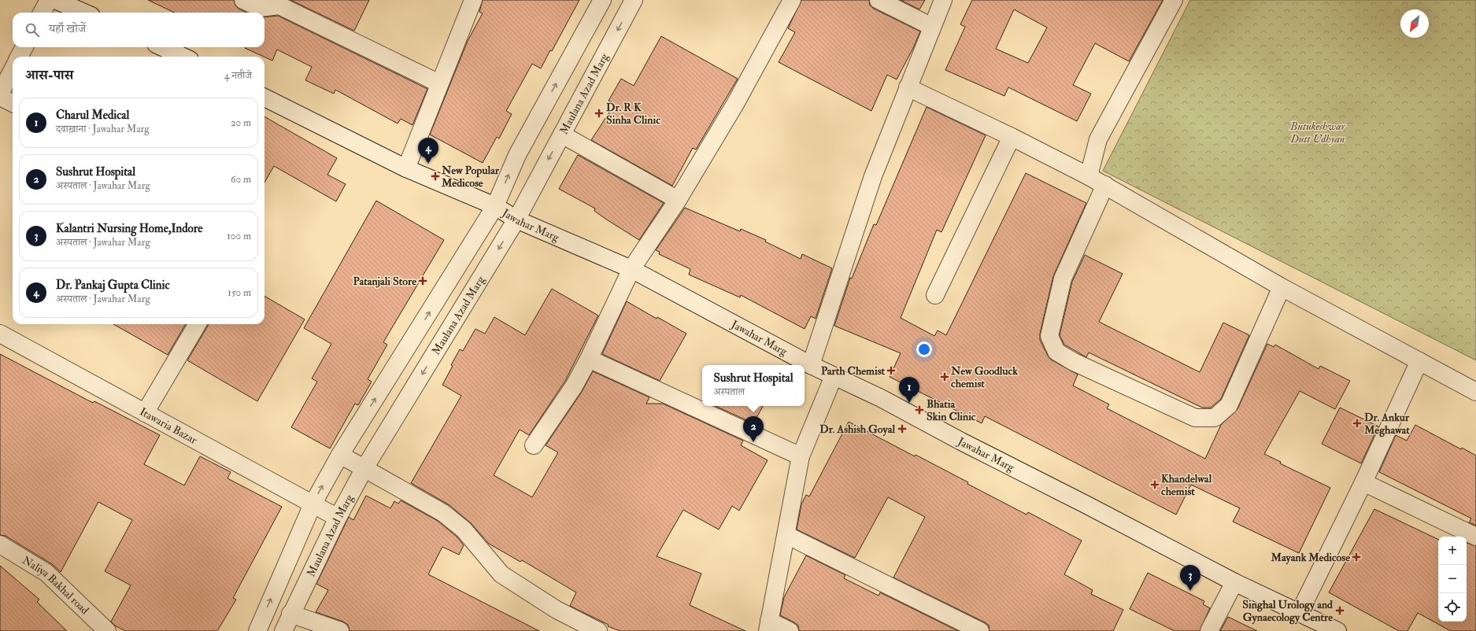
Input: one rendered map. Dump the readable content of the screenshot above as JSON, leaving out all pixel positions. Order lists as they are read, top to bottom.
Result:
{
  "streets": {
    "street": [
      "Maulana Azad Marg",
      "Jawahar Marg",
      "Itawaria Bazar",
      "Naliya Bakhal road"
    ]
  },
  "crossings": [
    ["Maulana Azad Marg", "Jawahar Marg"],
    ["Maulana Azad Marg", "Itawaria Bazar"]
  ],
  "parks": ["Butukeshwar Dutt Udhyan"],
  "places": {
    "health": [
      "Dr. R K Sinha Clinic",
      "New Popular Medicose",
      "Patanjali Store",
      "Parth Chemist",
      "New Goodluck chemist",
      "Bhatia Skin Clinic",
      "Dr. Ankur Meghawat",
      "Dr. Ashish Goyal",
      "Khandelwal chemist",
      "Mayank Medicose",
      "Singhal Urology and Gynaecology Centre"
    ]
  },
  "north": "bottom left",
  "page": {
    "search": "यहाँ खोजें",
    "heading": ["आस-पास", "4 नतीजे"],
    "list": [
      {
        "mark": "1",
        "name": "Charul Medical",
        "note": "दवाख़ाना · Jawahar Marg",
        "value": "20 m"
      },
      {
        "mark": "2",
        "name": "Sushrut Hospital",
        "note": "अस्पताल · Jawahar Marg",
        "value": "60 m"
      },
      {
        "mark": "3",
        "name": "Kalantri Nursing Home,Indore",
        "note": "अस्पताल · Jawahar Marg",
        "value": "100 m"
      },
      {
        "mark": "4",
        "name": "Dr. Pankaj Gupta Clinic",
        "note": "अस्पताल · Jawahar Marg",
        "value": "150 m"
      }
    ],
    "pins": [
      "4",
      "1",
      "2",
      "3"
    ],
    "popup": ["Sushrut Hospital", "अस्पताल"],
    "map_buttons": ["+", "−"]
  }
}
